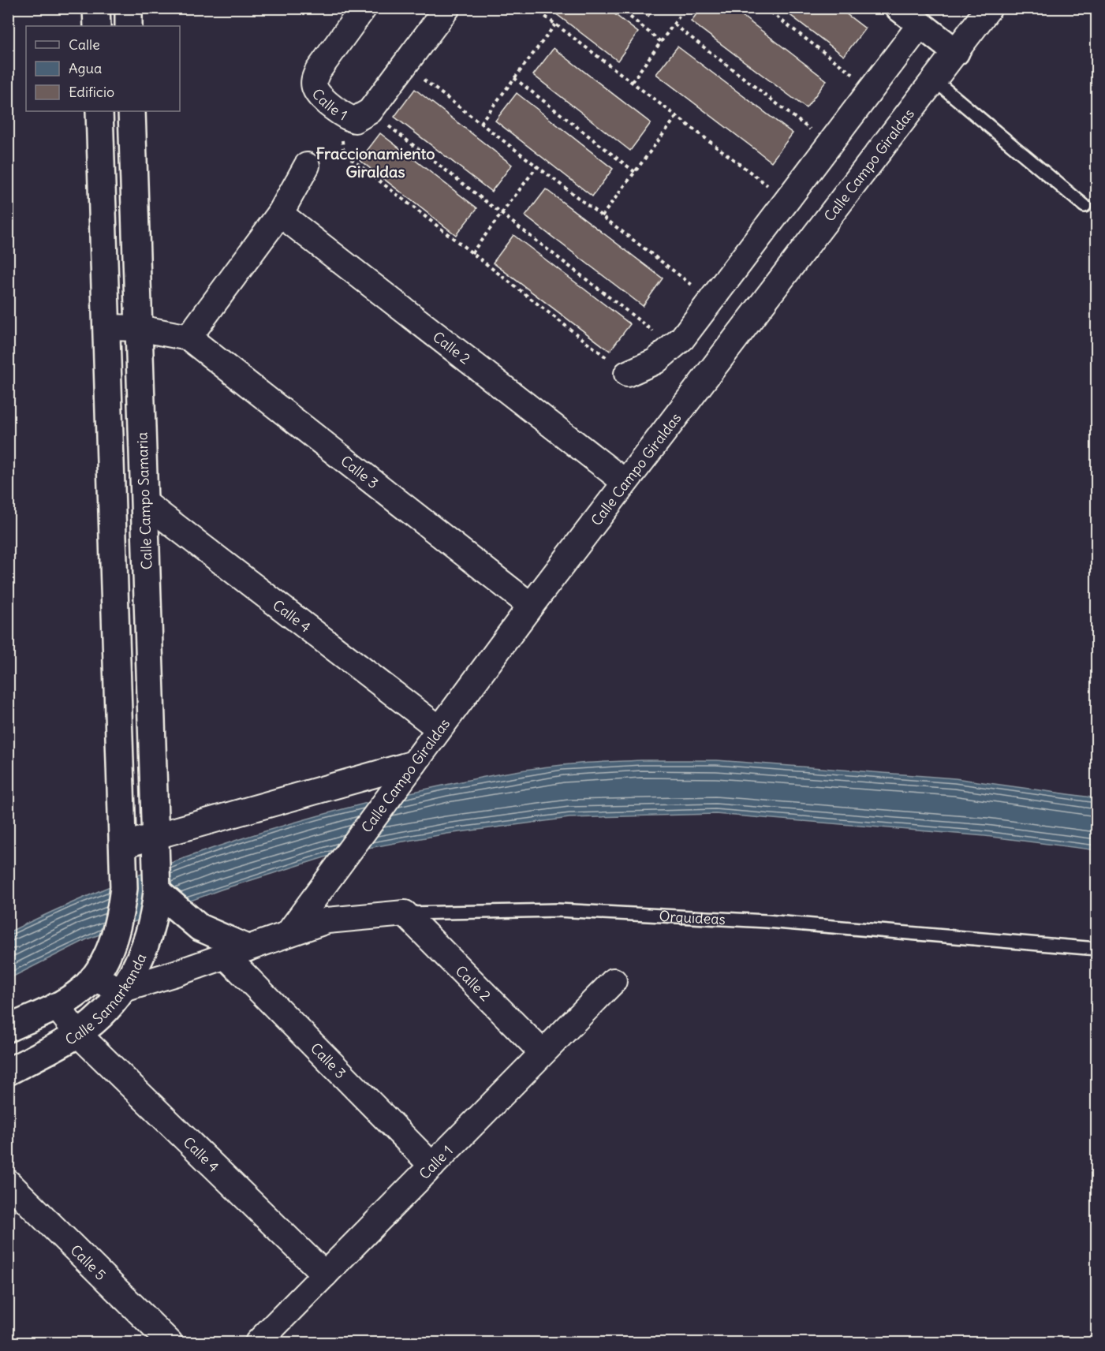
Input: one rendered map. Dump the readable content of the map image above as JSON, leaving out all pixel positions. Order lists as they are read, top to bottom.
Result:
{
  "streets": {
    "street": [
      "Calle 1",
      "Calle Campo Giraldas",
      "Calle 2",
      "Calle 3",
      "Calle Campo Samaria",
      "Calle 4",
      "Orquídeas",
      "Calle Samarkanda",
      "Calle 5"
    ]
  },
  "crossings": [
    ["Calle 1", "Calle 2"],
    ["Calle 1", "Calle 3"],
    ["Calle 1", "Calle 4"],
    ["Calle Campo Giraldas", "Calle 2"],
    ["Calle Campo Giraldas", "Calle 3"],
    ["Calle Campo Giraldas", "Calle 4"],
    ["Calle Campo Giraldas", "Orquídeas"],
    ["Calle 2", "Orquídeas"],
    ["Calle 3", "Orquídeas"],
    ["Calle Campo Samaria", "Calle 4"],
    ["Calle Campo Samaria", "Calle Samarkanda"],
    ["Calle 4", "Calle Samarkanda"],
    ["Orquídeas", "Calle Samarkanda"]
  ],
  "districts": ["Fraccionamiento Giraldas"],
  "legend": ["Calle", "Agua", "Edificio"]
}
